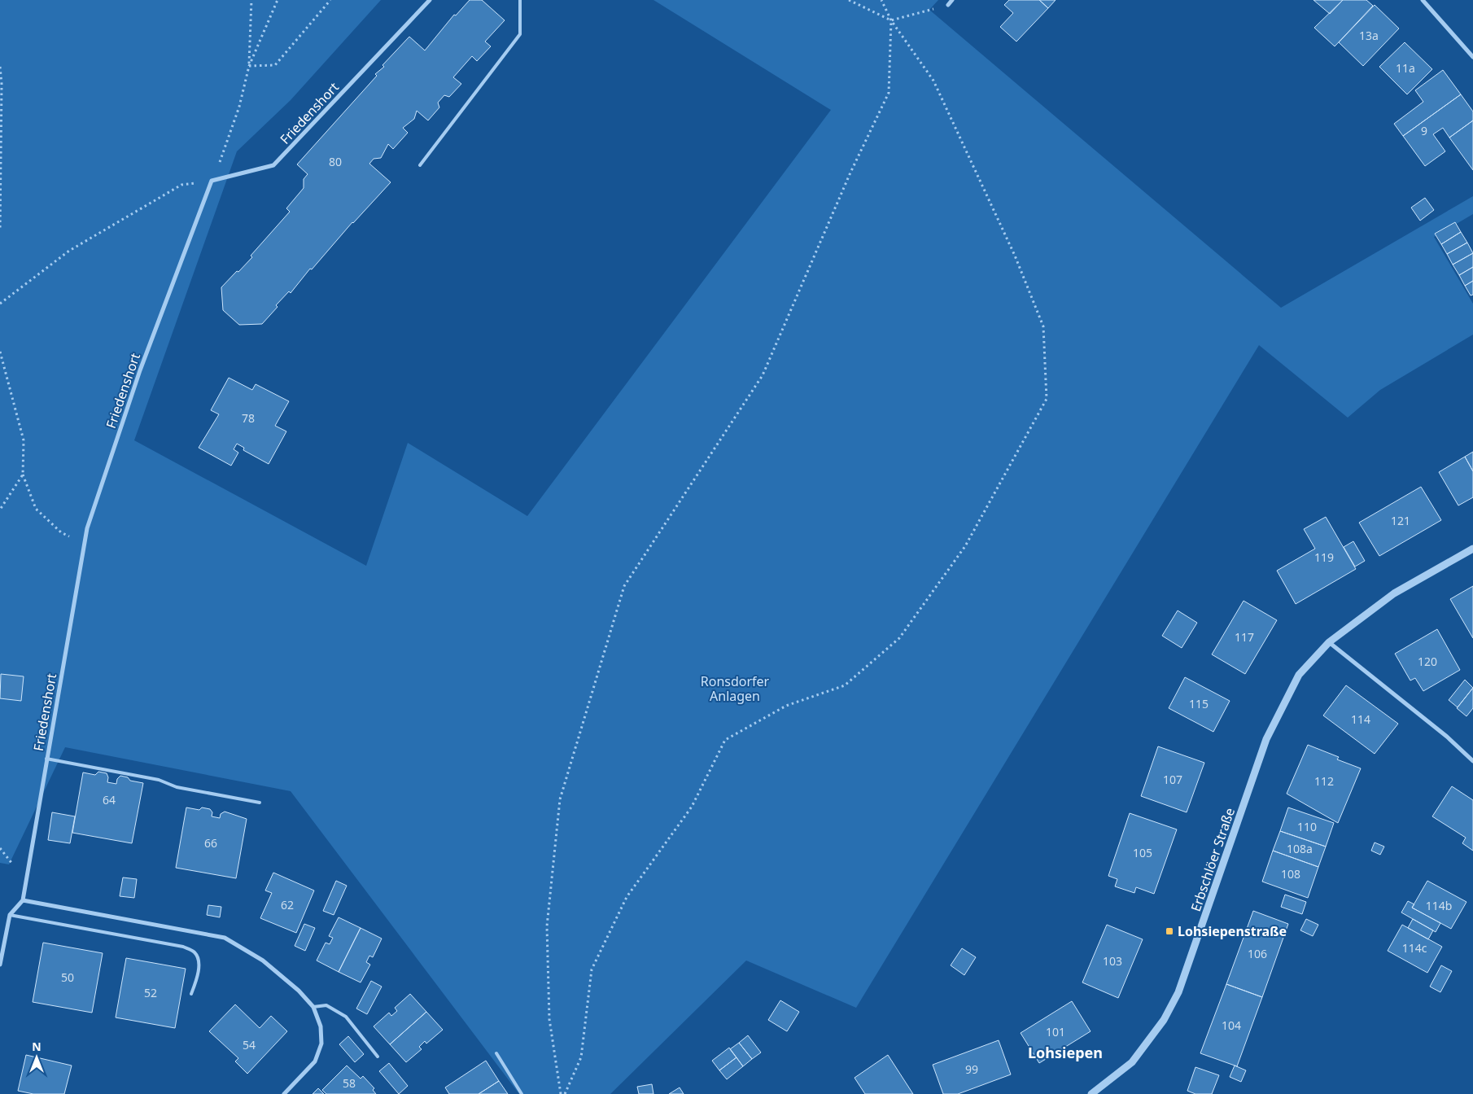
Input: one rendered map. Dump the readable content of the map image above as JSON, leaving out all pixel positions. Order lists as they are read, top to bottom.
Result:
{
  "streets": {
    "street": ["Friedenshort", "Erbschlöer Straße"]
  },
  "districts": ["Lohsiepen"],
  "parks": ["Ronsdorfer Anlagen"],
  "places": {
    "transit": ["Lohsiepenstraße"]
  },
  "house_numbers": [
    "13a",
    "11a",
    "9",
    "80",
    "78",
    "121",
    "119",
    "117",
    "120",
    "115",
    "114",
    "107",
    "112",
    "64",
    "110",
    "66",
    "108a",
    "105",
    "108",
    "62",
    "114b",
    "114c",
    "106",
    "103",
    "50",
    "52",
    "104",
    "101",
    "54",
    "99",
    "58"
  ],
  "north": "top"
}
